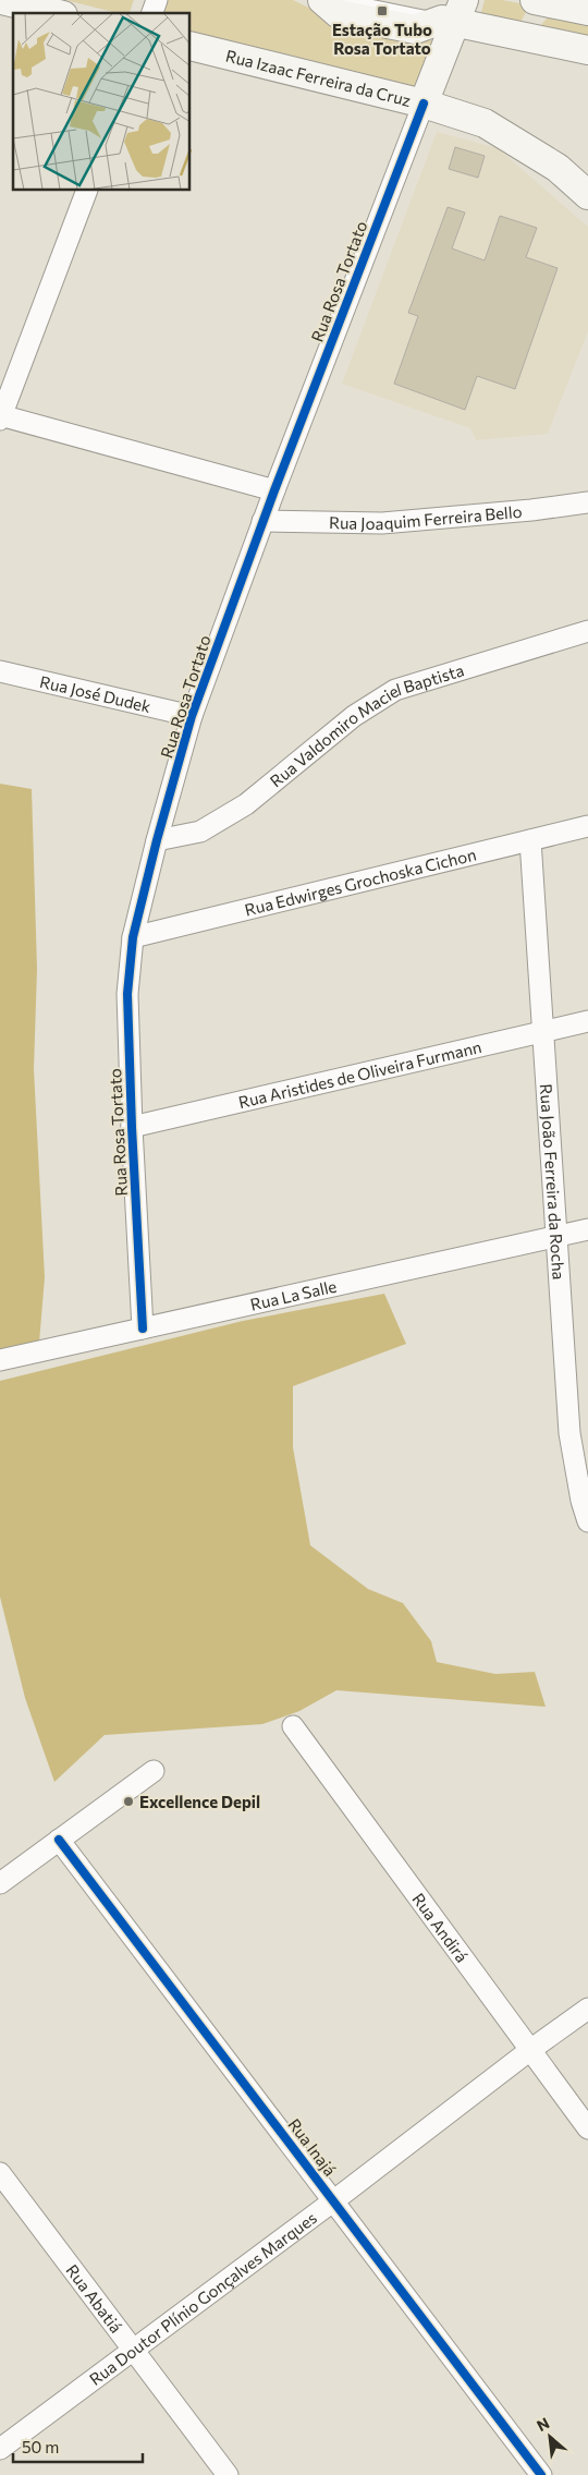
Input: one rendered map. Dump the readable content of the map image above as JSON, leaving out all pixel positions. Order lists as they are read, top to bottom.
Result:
{
  "streets": {
    "main road": ["Rua Izaac Ferreira da Cruz", "Rua Rosa Tortato"],
    "street": [
      "Rua Joaquim Ferreira Bello",
      "Rua José Dudek",
      "Rua Valdomiro Maciel Baptista",
      "Rua Edwirges Grochoska Cichon",
      "Rua Aristides de Oliveira Furmann",
      "Rua João Ferreira da Rocha",
      "Rua La Salle",
      "Rua Andirá",
      "Rua Inajá",
      "Rua Doutor Plínio Gonçalves Marques",
      "Rua Abatiá"
    ]
  },
  "crossings": [
    ["Rua Izaac Ferreira da Cruz", "Rua Rosa Tortato"],
    ["Rua Rosa Tortato", "Rua Joaquim Ferreira Bello"],
    ["Rua Rosa Tortato", "Rua José Dudek"],
    ["Rua Rosa Tortato", "Rua Valdomiro Maciel Baptista"],
    ["Rua Rosa Tortato", "Rua Edwirges Grochoska Cichon"],
    ["Rua Rosa Tortato", "Rua Aristides de Oliveira Furmann"],
    ["Rua Rosa Tortato", "Rua La Salle"],
    ["Rua Edwirges Grochoska Cichon", "Rua João Ferreira da Rocha"],
    ["Rua Aristides de Oliveira Furmann", "Rua João Ferreira da Rocha"],
    ["Rua João Ferreira da Rocha", "Rua La Salle"],
    ["Rua Andirá", "Rua Doutor Plínio Gonçalves Marques"],
    ["Rua Inajá", "Rua Doutor Plínio Gonçalves Marques"],
    ["Rua Doutor Plínio Gonçalves Marques", "Rua Abatiá"]
  ],
  "places": {
    "transit": ["Estação Tubo Rosa Tortato"],
    "other": ["Excellence Depil"]
  },
  "scale_bar": "50 m",
  "north": "top left"
}
